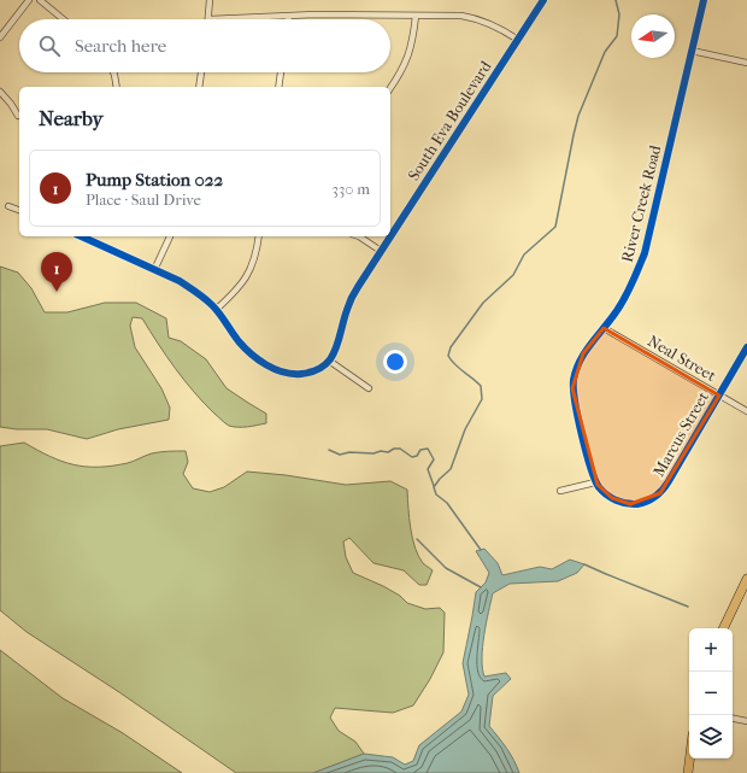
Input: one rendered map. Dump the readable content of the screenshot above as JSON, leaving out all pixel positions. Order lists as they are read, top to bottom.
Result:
{
  "streets": {
    "street": [
      "South Eva Boulevard",
      "River Creek Road",
      "Neal Street",
      "Marcus Street"
    ]
  },
  "crossings": [
    ["River Creek Road", "Neal Street"],
    ["River Creek Road", "Marcus Street"],
    ["Neal Street", "Marcus Street"]
  ],
  "north": "left",
  "page": {
    "search": "Search here",
    "heading": "Nearby",
    "list": [
      {
        "mark": "1",
        "name": "Pump Station 022",
        "note": "Place · Saul Drive",
        "value": "330 m"
      }
    ],
    "pins": "1",
    "map_buttons": ["+", "−"]
  }
}
